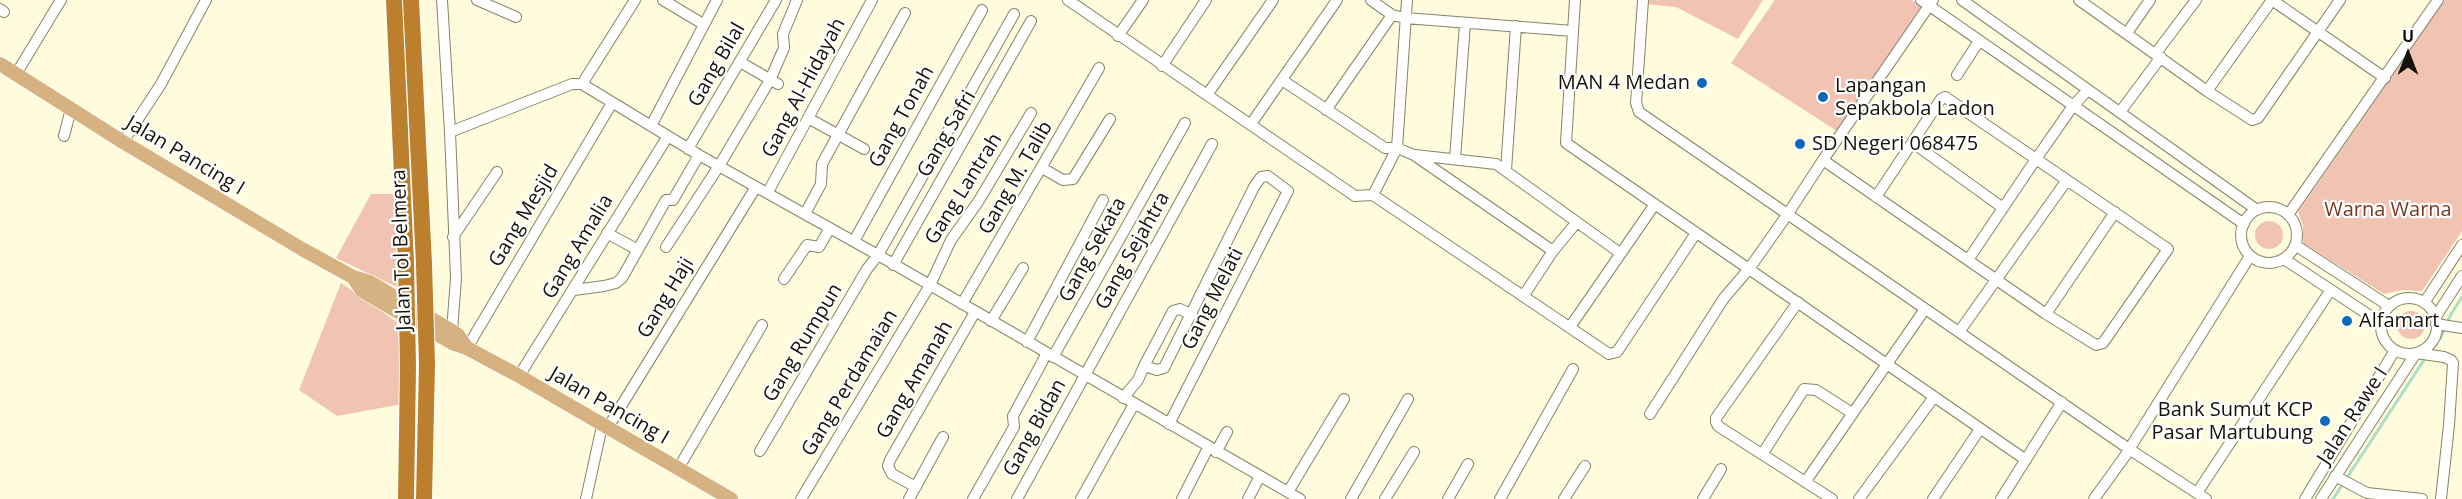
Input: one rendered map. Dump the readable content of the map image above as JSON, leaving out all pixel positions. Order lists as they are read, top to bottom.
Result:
{
  "streets": {
    "highway": ["Jalan Tol Belmera"],
    "main road": ["Jalan Pancing I"],
    "street": [
      "Gang Bilal",
      "Gang Al-Hidayah",
      "Gang Tonah",
      "Gang Safri",
      "Gang M. Talib",
      "Gang Lantrah",
      "Gang Mesjid",
      "Gang Amalia",
      "Gang Sekata",
      "Gang Sejahtra",
      "Gang Haji",
      "Gang Melati",
      "Gang Rumpun",
      "Gang Amanah",
      "Gang Perdamaian",
      "Jalan Rawe I",
      "Gang Bidan"
    ]
  },
  "crossings": [
    ["Jalan Pancing I", "Gang Mesjid"],
    ["Jalan Pancing I", "Gang Amalia"],
    ["Jalan Pancing I", "Gang Haji"],
    ["Gang Lantrah", "Gang Perdamaian"],
    ["Gang Sejahtra", "Gang Bidan"]
  ],
  "parks": ["Warna Warna"],
  "places": [
    "MAN 4 Medan",
    "Lapangan Sepakbola Ladon",
    "SD Negeri 068475",
    "Alfamart",
    "Bank Sumut KCP Pasar Martubung"
  ],
  "north": "top"
}
